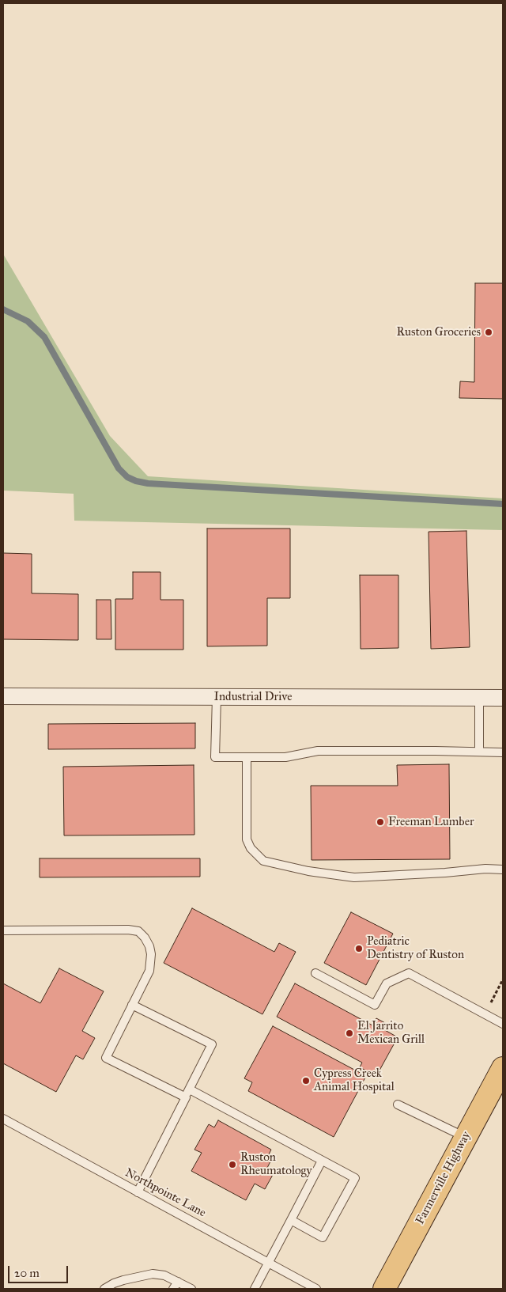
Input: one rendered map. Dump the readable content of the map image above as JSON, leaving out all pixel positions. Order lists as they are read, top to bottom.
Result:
{
  "streets": {
    "main road": ["Farmerville Highway"],
    "street": ["Industrial Drive"],
    "lane": ["Northpointe Lane"]
  },
  "places": [
    "Ruston Groceries",
    "Freeman Lumber",
    "Pediatric Dentistry of Ruston",
    "El Jarrito Mexican Grill",
    "Cypress Creek Animal Hospital",
    "Ruston Rheumatology"
  ],
  "scale_bar": "20 m"
}
